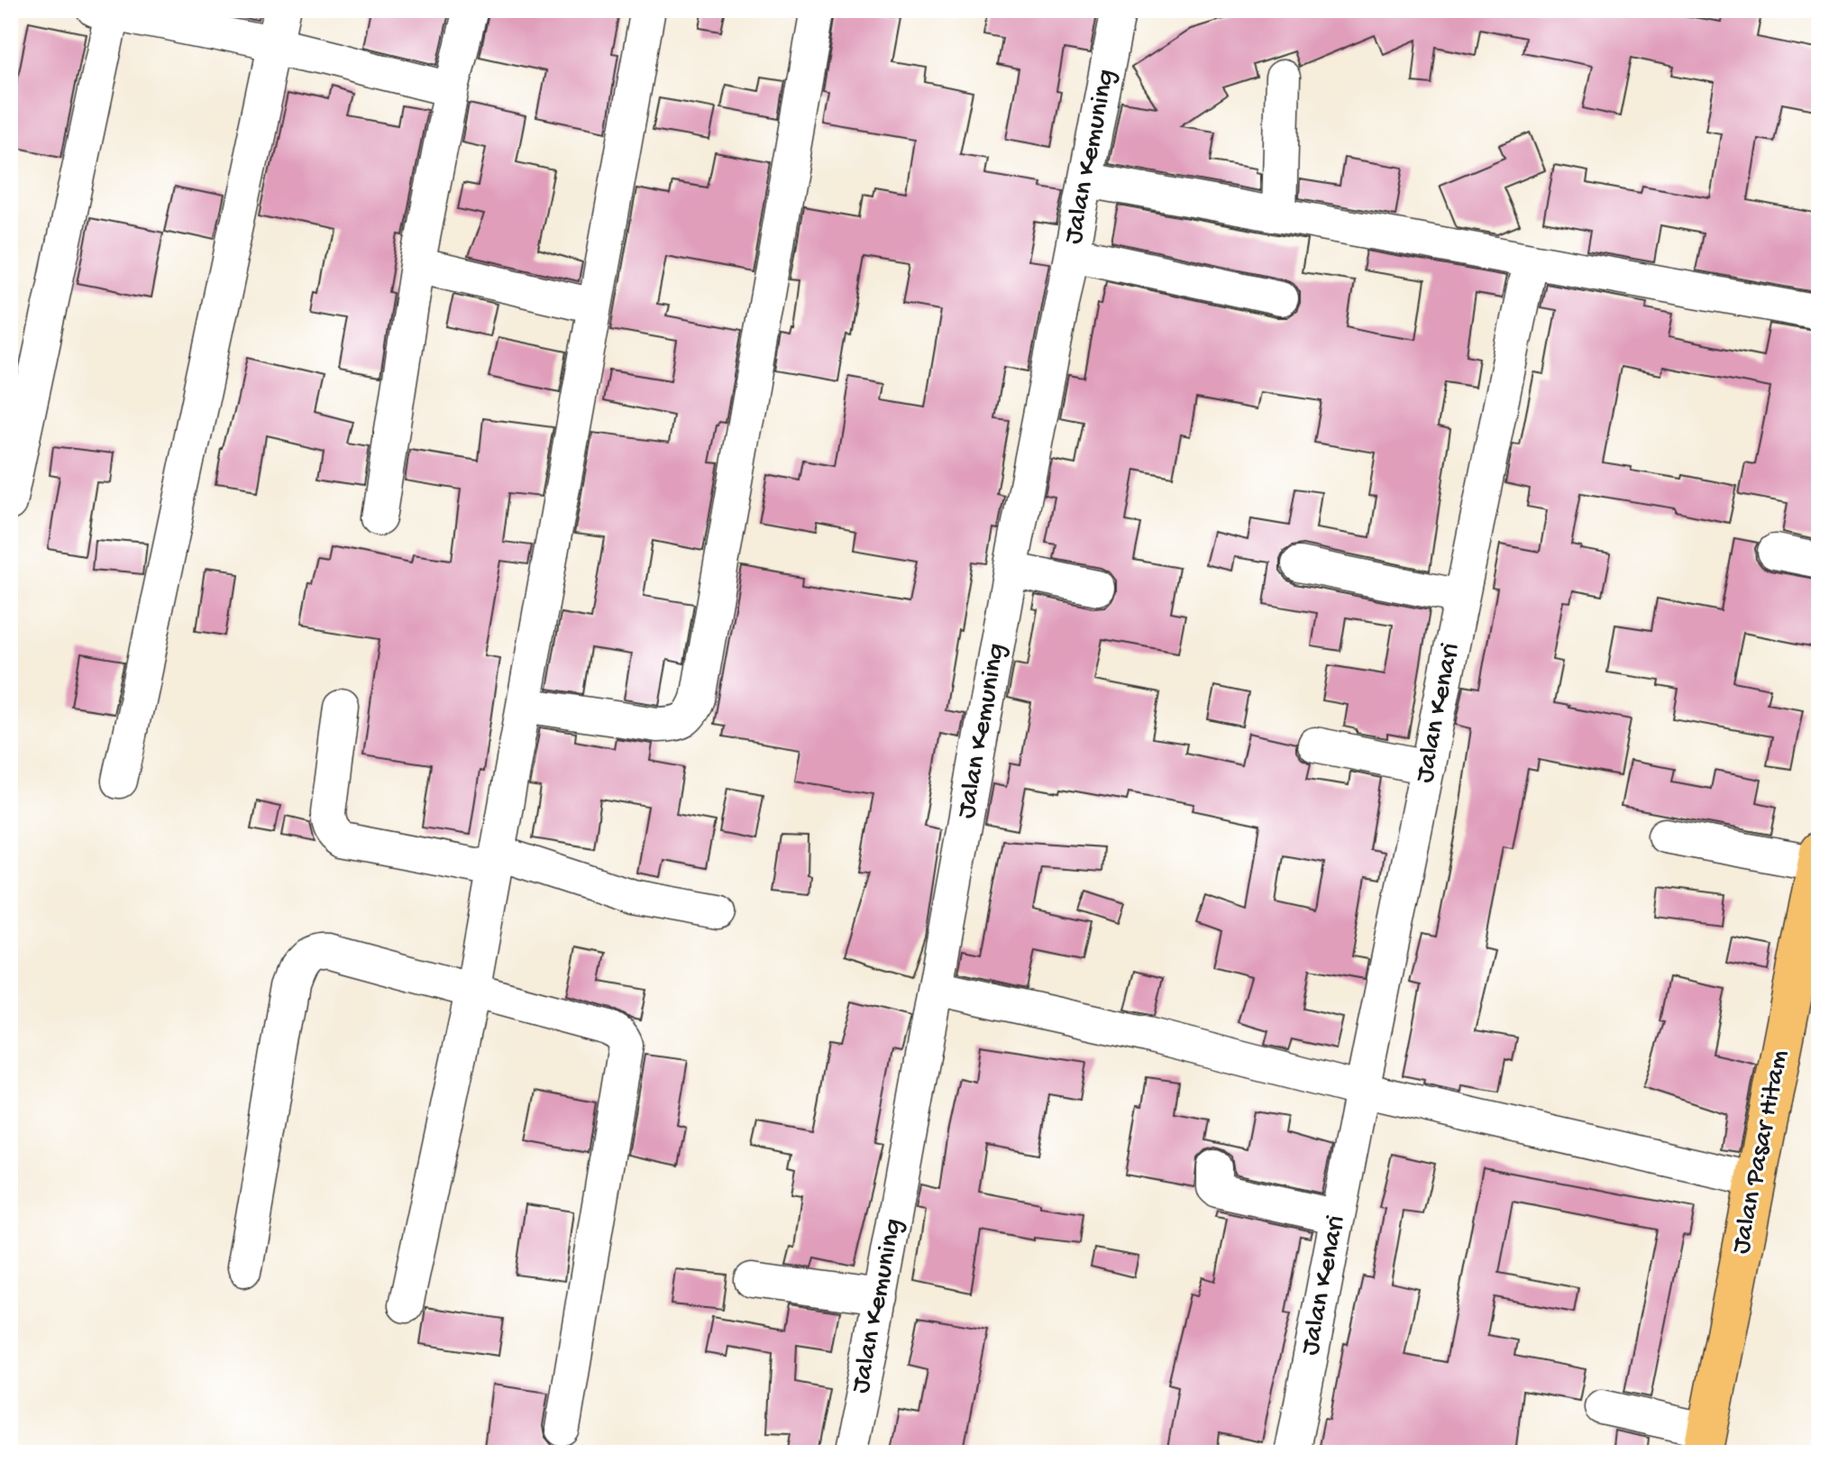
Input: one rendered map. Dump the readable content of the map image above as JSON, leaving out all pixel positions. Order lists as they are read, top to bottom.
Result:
{
  "streets": {
    "main road": ["Jalan Pasar Hitam"],
    "street": ["Jalan Kemuning", "Jalan Kenari"]
  }
}
